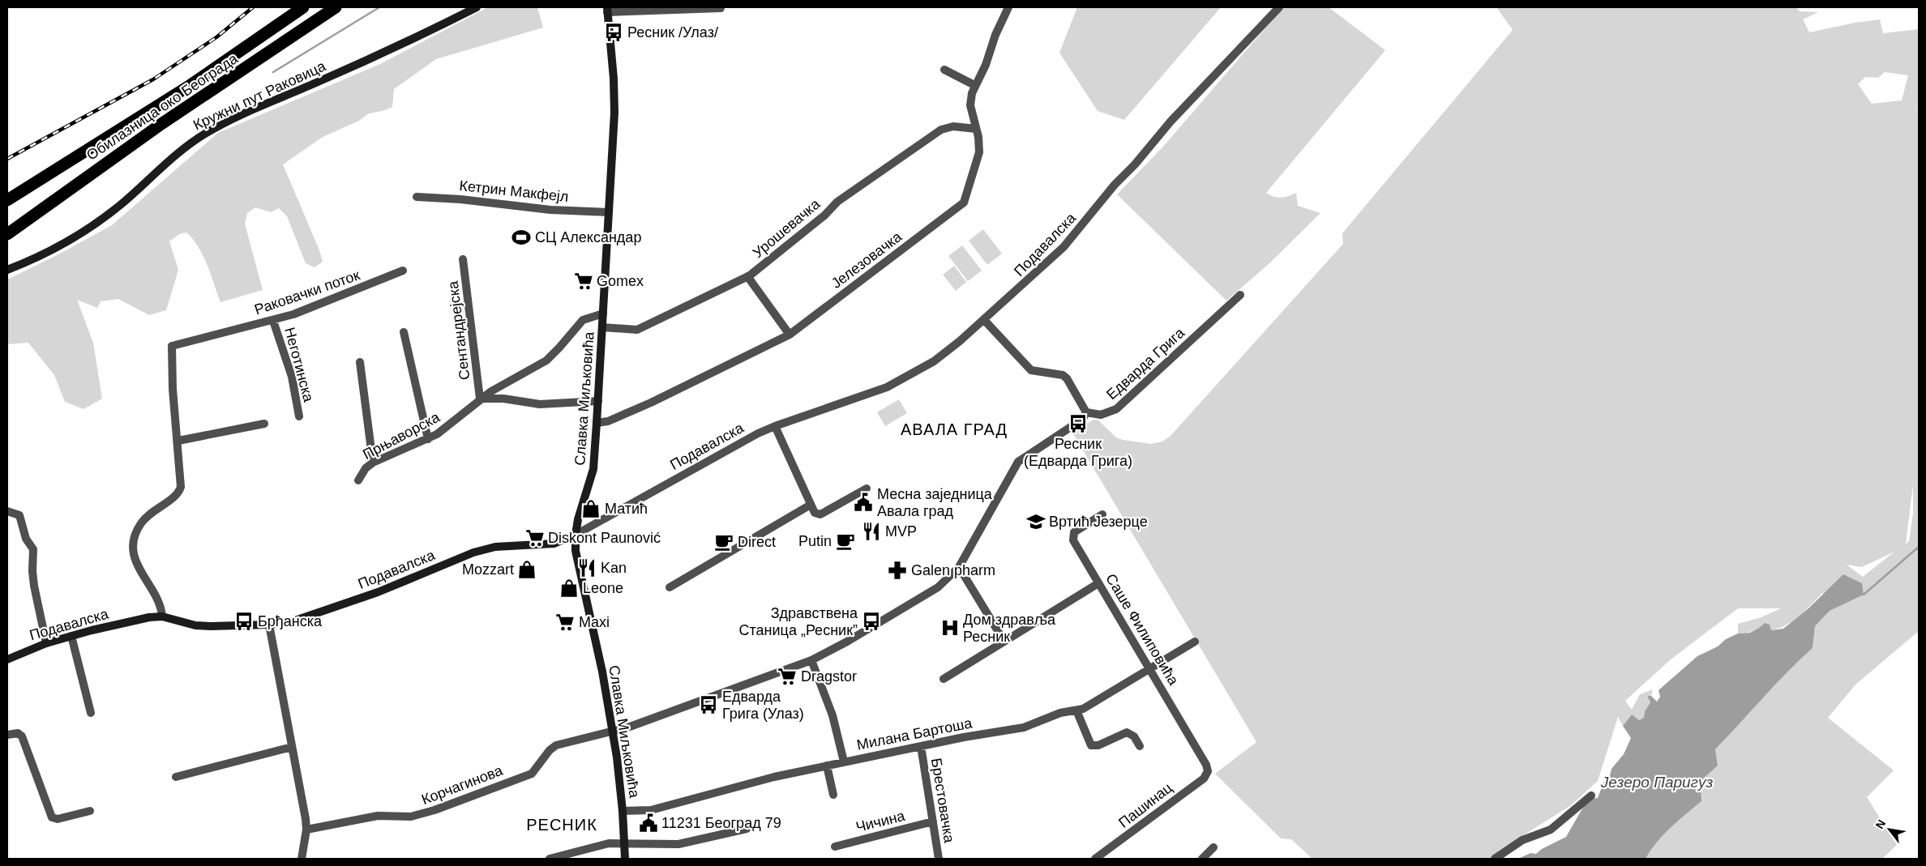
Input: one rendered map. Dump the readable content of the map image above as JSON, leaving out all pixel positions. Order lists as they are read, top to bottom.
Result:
{
  "streets": {
    "highway": ["Обилазница око Београда"],
    "street": [
      "Кружни пут Раковица",
      "Кетрин Макфејл",
      "Урошевачка",
      "Подавалска",
      "Јелезовачка",
      "Раковачки поток",
      "Сентандрејска",
      "Едварда Грига",
      "Неготинска",
      "Славка Миљковића",
      "Прњаворска",
      "Саше Филиповића",
      "Милана Бартоша",
      "Корчагинова",
      "Брестовачка",
      "Пашинац",
      "Чичина"
    ]
  },
  "crossings": [
    ["Кетрин Макфејл", "Славка Миљковића"],
    ["Урошевачка", "Јелезовачка"],
    ["Урошевачка", "Славка Миљковића"],
    ["Подавалска", "Славка Миљковића"],
    ["Јелезовачка", "Славка Миљковића"],
    ["Раковачки поток", "Неготинска"],
    ["Сентандрејска", "Прњаворска"],
    ["Славка Миљковића", "Прњаворска"],
    ["Славка Миљковића", "Милана Бартоша"],
    ["Славка Миљковића", "Корчагинова"],
    ["Саше Филиповића", "Милана Бартоша"],
    ["Саше Филиповића", "Пашинац"],
    ["Милана Бартоша", "Брестовачка"],
    ["Брестовачка", "Чичина"]
  ],
  "districts": ["АВАЛА ГРАД", "РЕСНИК"],
  "water": ["Језеро Паригуз"],
  "places": {
    "bus stop": [
      "Ресник /Улаз/",
      "Ресник (Едварда Грига)",
      "Брђанска",
      "Здравствена Станица „Ресник”",
      "Едварда Грига (Улаз)"
    ],
    "sports": ["СЦ Александар"],
    "supermarket": [
      "Gomex",
      "Diskont Paunović",
      "Maxi",
      "Dragstor"
    ],
    "public building": ["Месна заједница Авала град", "11231 Београд 79"],
    "shop": ["Матић", "Mozzart", "Leone"],
    "school or university": ["Вртић Језерце"],
    "restaurant": ["MVP", "Kan"],
    "cafe": ["Putin", "Direct"],
    "pharmacy": ["Galen pharm"],
    "hospital": ["Дом здравља Ресник"]
  },
  "north": "top left"
}
